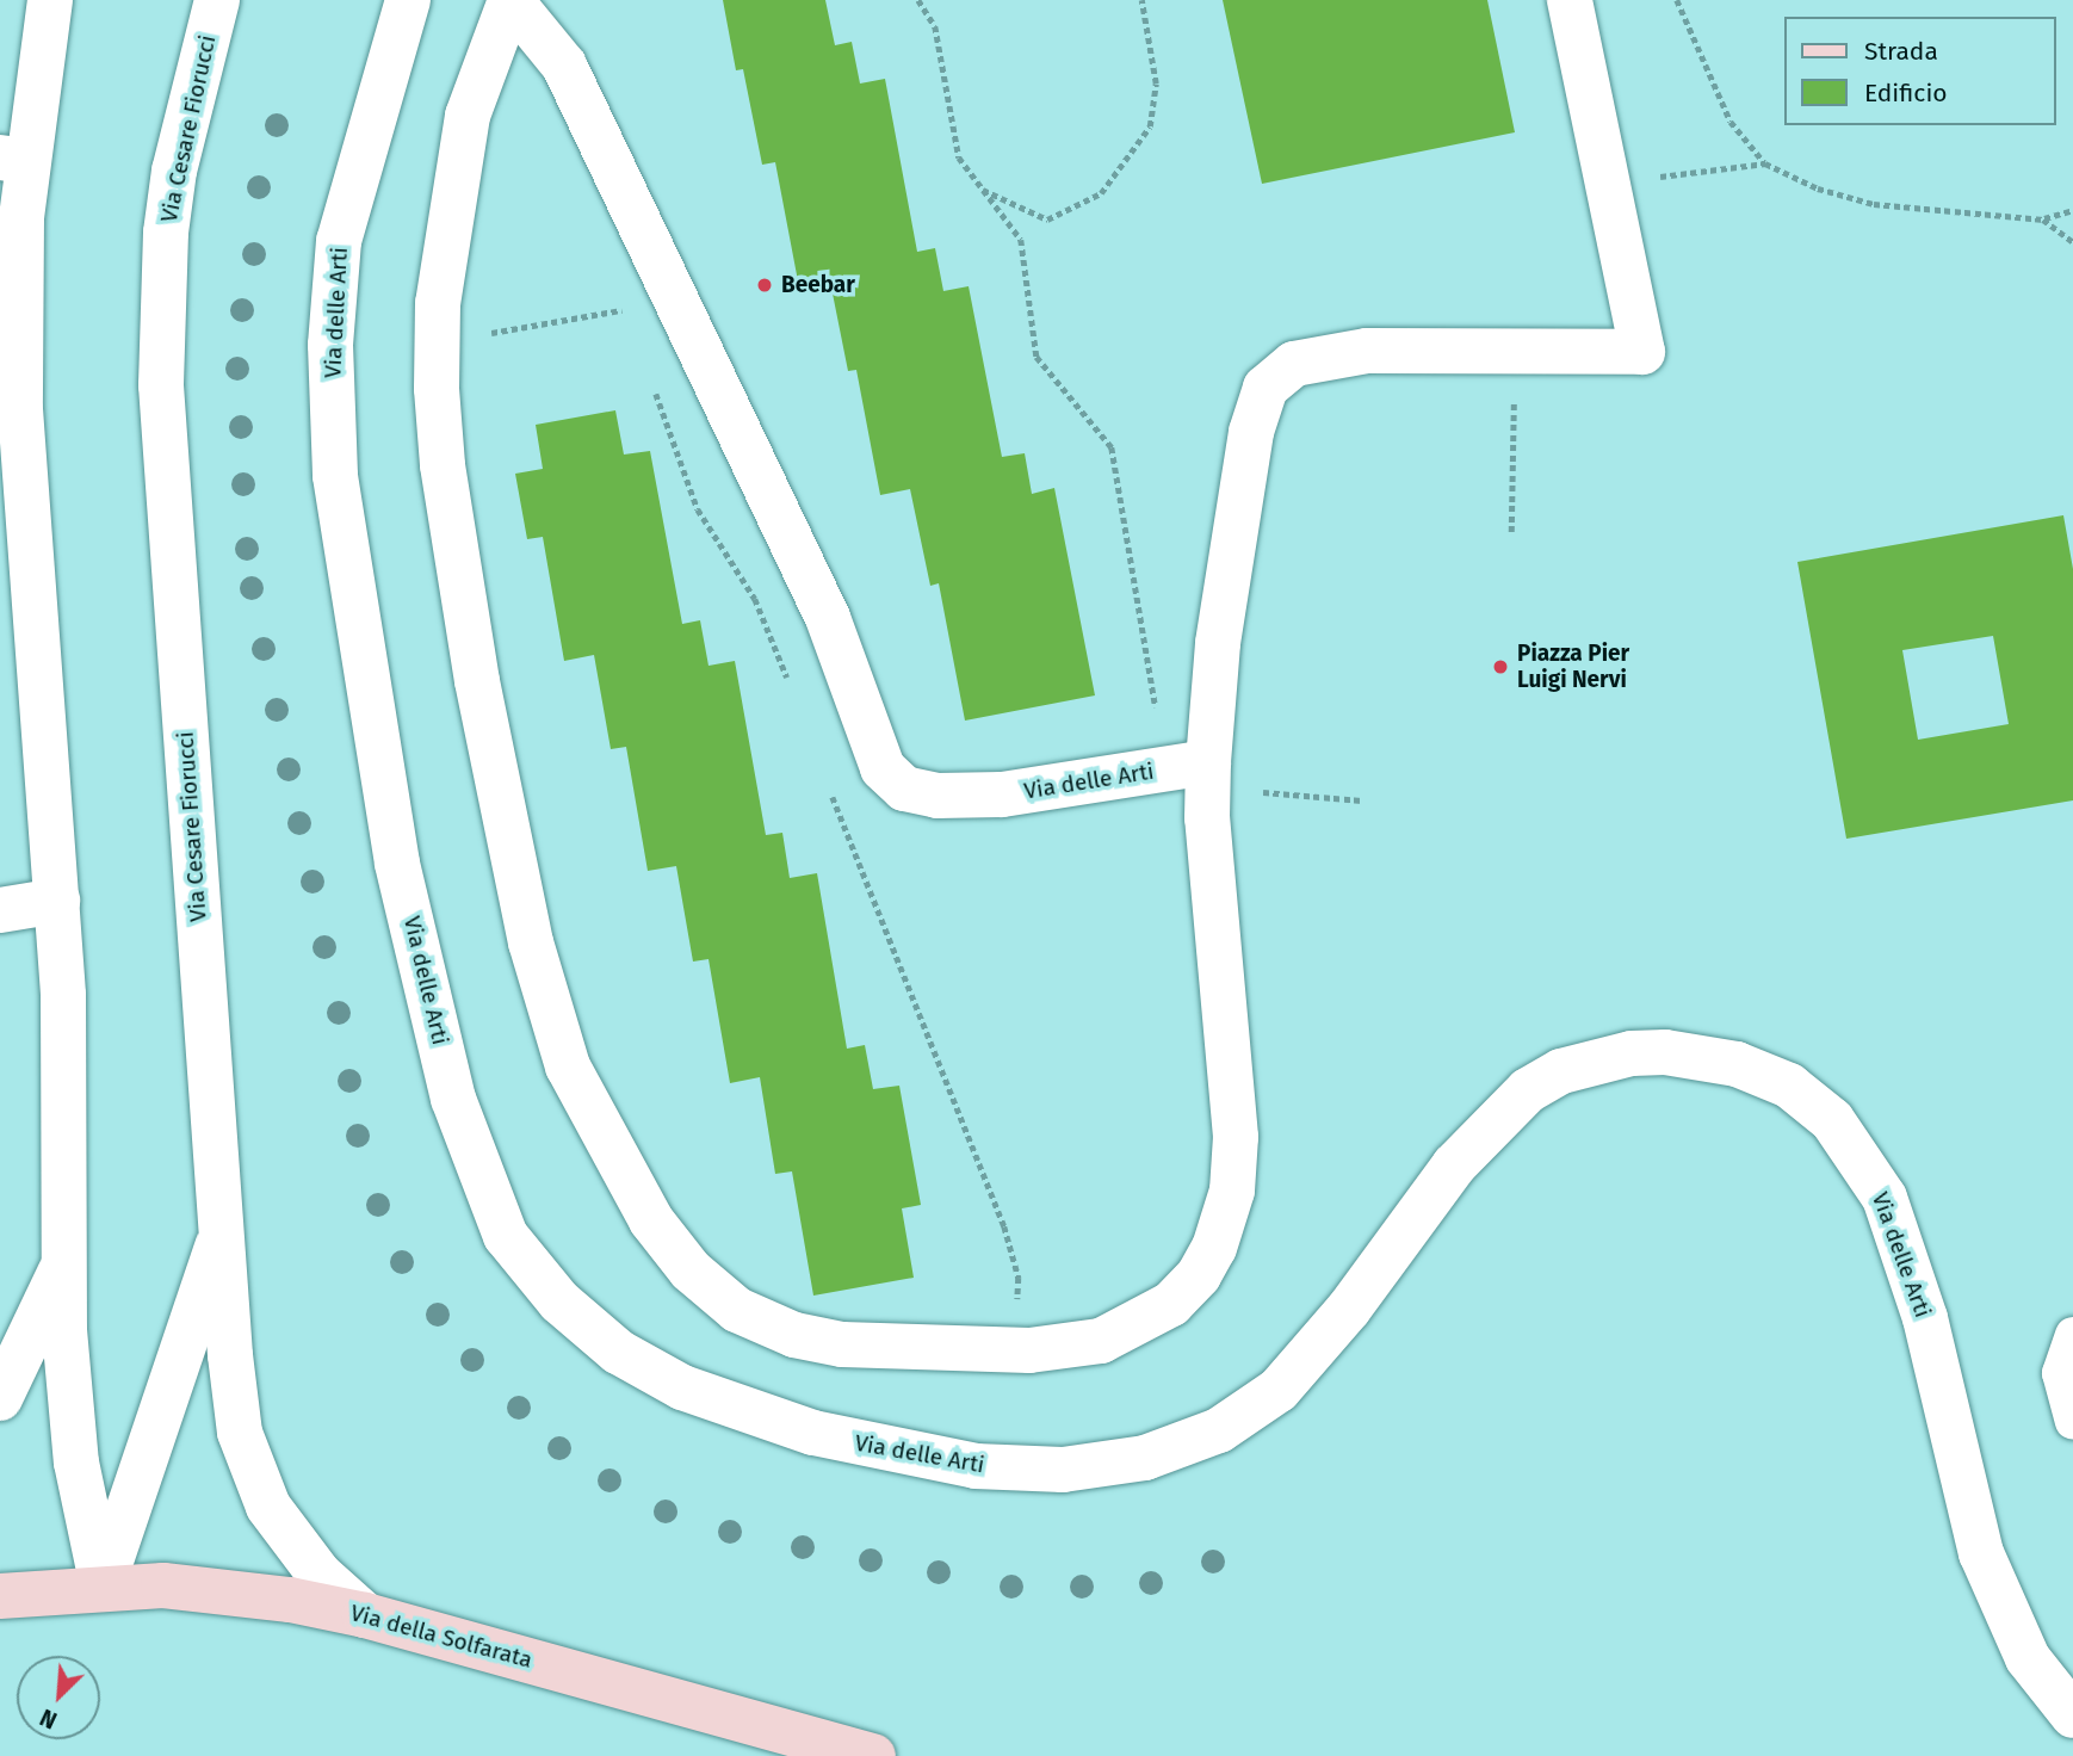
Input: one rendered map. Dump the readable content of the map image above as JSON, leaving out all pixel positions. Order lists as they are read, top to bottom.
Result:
{
  "streets": {
    "main road": ["Via della Solfarata"],
    "street": ["Via Cesare Fiorucci", "Via delle Arti"]
  },
  "crossings": [
    ["Via Cesare Fiorucci", "Via della Solfarata"]
  ],
  "places": ["Beebar", "Piazza Pier Luigi Nervi"],
  "legend": ["Strada", "Edificio"],
  "north": "bottom left"
}
